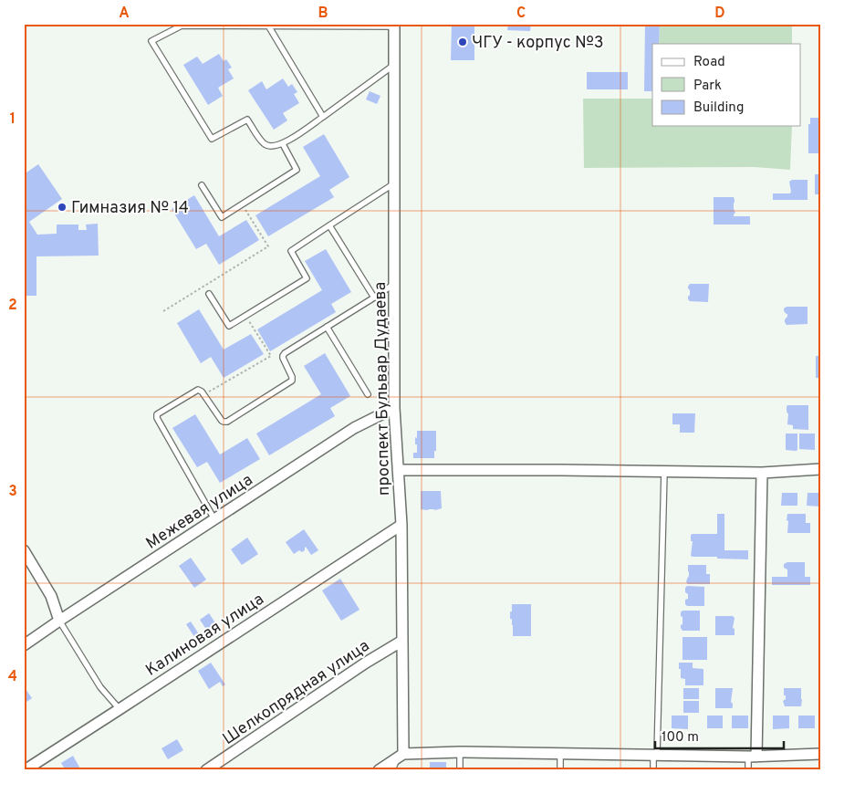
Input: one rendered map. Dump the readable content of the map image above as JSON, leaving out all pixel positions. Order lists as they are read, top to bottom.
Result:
{
  "streets": {
    "street": [
      "проспект Бульвар Дудаева",
      "Межевая улица",
      "Калиновая улица",
      "Шелкопрядная улица"
    ]
  },
  "crossings": [
    ["проспект Бульвар Дудаева", "Межевая улица"],
    ["проспект Бульвар Дудаева", "Калиновая улица"],
    ["проспект Бульвар Дудаева", "Шелкопрядная улица"]
  ],
  "places": ["ЧГУ - корпус №3", "Гимназия № 14"],
  "legend": ["Road", "Park", "Building"],
  "scale_bar": "100 m",
  "grid": {
    "columns": [
      "A",
      "B",
      "C",
      "D"
    ],
    "rows": [
      "1",
      "2",
      "3",
      "4"
    ]
  }
}
